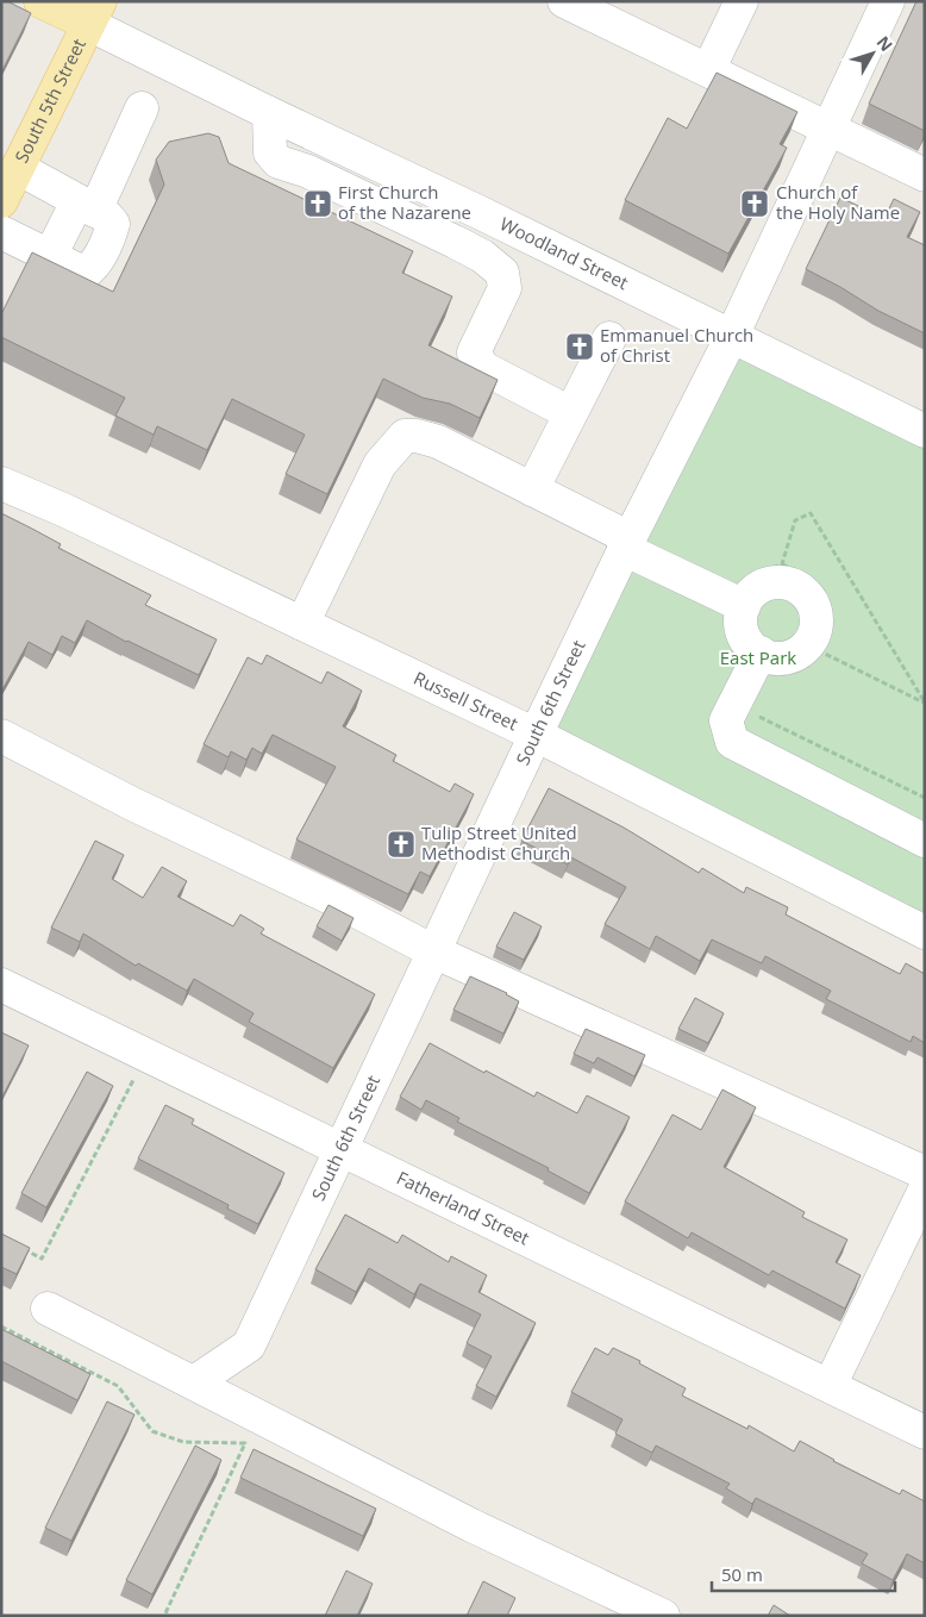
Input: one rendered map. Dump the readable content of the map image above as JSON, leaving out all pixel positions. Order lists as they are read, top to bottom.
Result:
{
  "streets": {
    "main road": ["South 5th Street", "Woodland Street"],
    "street": ["South 6th Street", "Russell Street", "Fatherland Street"]
  },
  "crossings": [
    ["South 5th Street", "Woodland Street"],
    ["Woodland Street", "South 6th Street"],
    ["South 6th Street", "Russell Street"],
    ["South 6th Street", "Fatherland Street"]
  ],
  "parks": ["East Park"],
  "places": {
    "church": [
      "First Church of the Nazarene",
      "Church of the Holy Name",
      "Emmanuel Church of Christ",
      "Tulip Street United Methodist Church"
    ]
  },
  "scale_bar": "50 m",
  "north": "top right"
}
